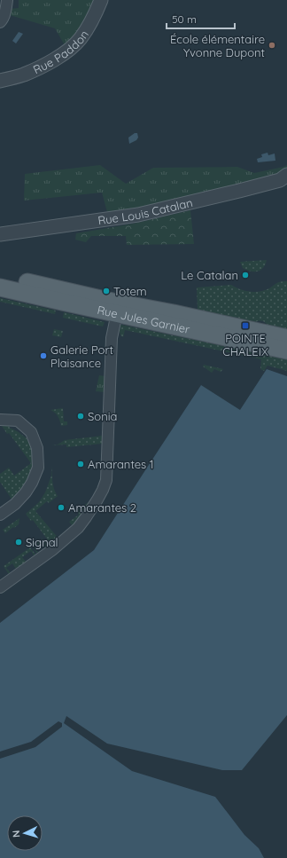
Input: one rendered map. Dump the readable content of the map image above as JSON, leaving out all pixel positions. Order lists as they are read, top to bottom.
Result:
{
  "streets": {
    "main road": ["Rue Jules Garnier"],
    "street": ["Rue Paddon", "Rue Louis Catalan"]
  },
  "places": {
    "other": [
      "École élémentaire Yvonne Dupont",
      "Le Catalan",
      "Totem",
      "Galerie Port Plaisance",
      "Sonia",
      "Amarantes 1",
      "Amarantes 2",
      "Signal"
    ],
    "transit": ["POINTE CHALEIX"]
  },
  "scale_bar": "50 m",
  "north": "left"
}
